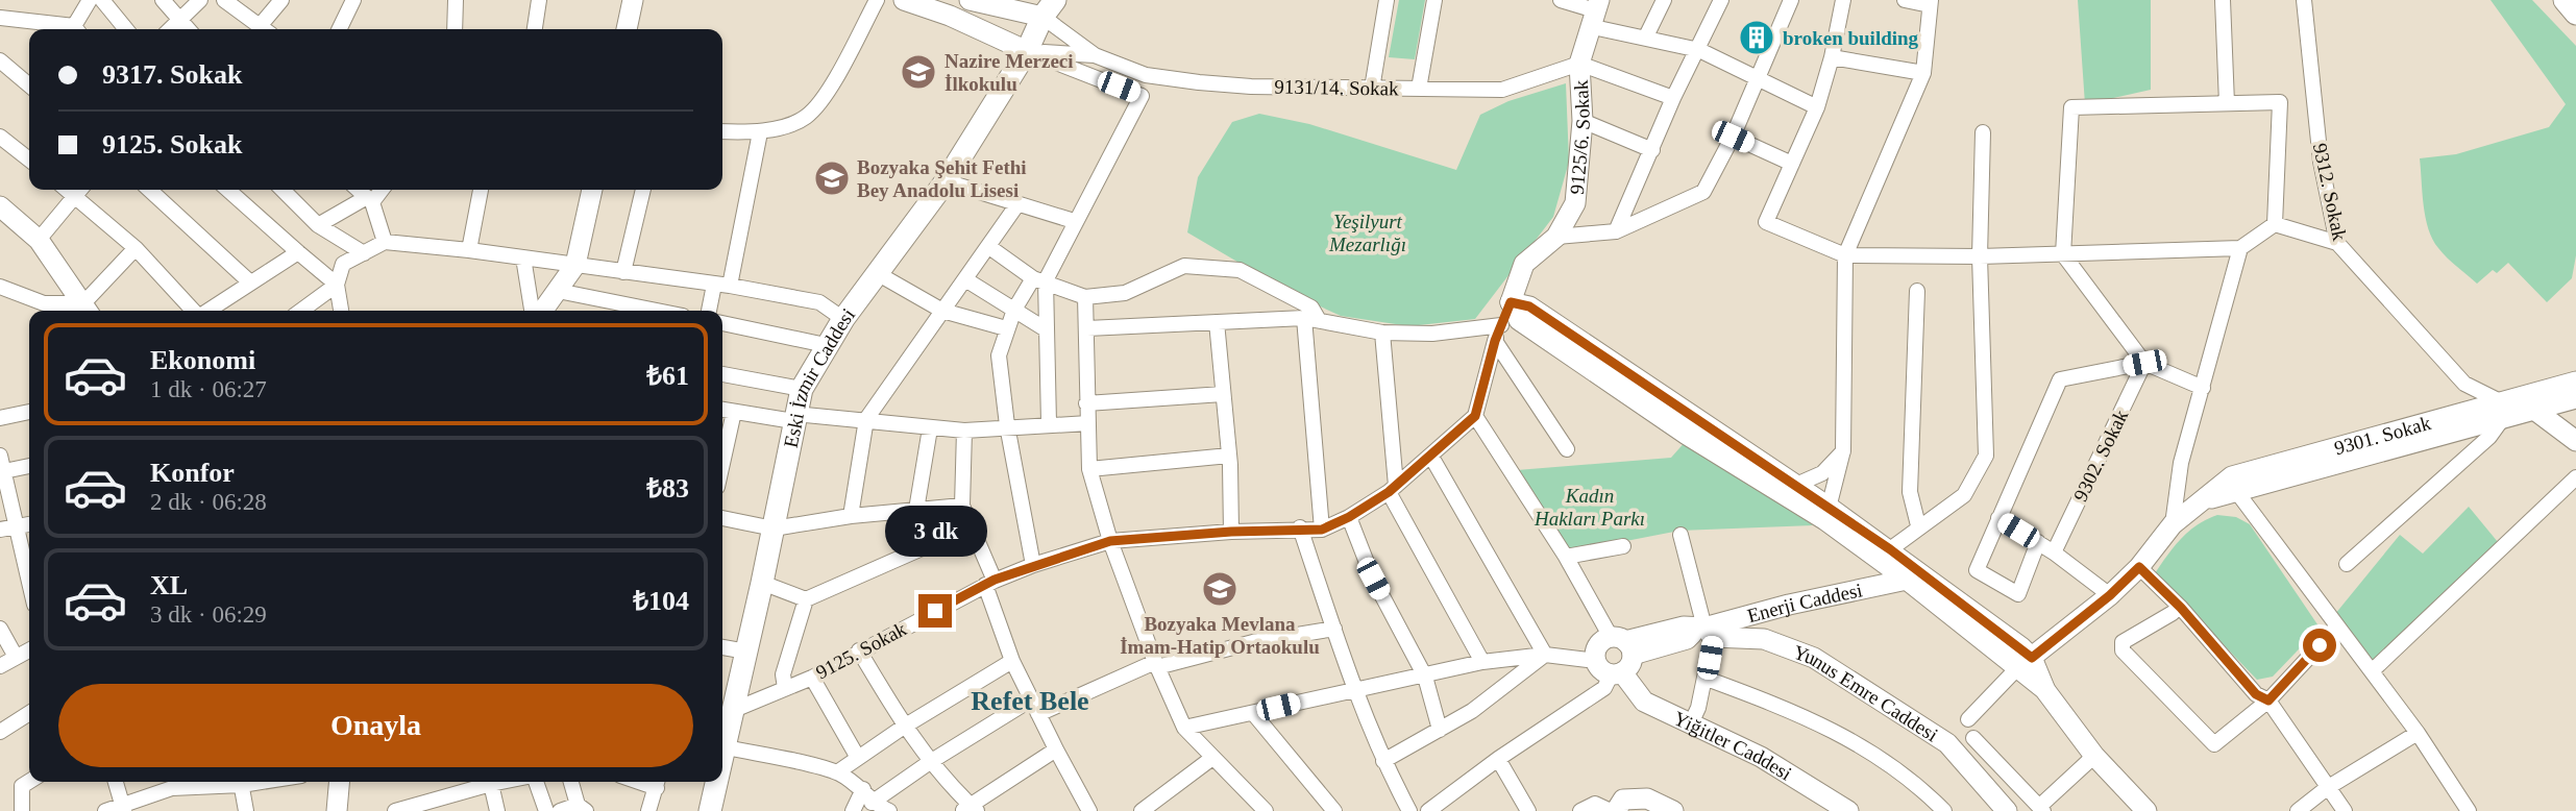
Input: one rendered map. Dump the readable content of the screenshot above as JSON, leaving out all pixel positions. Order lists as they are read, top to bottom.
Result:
{
  "streets": {
    "main road": [
      "9125/6. Sokak",
      "Eski İzmir Caddesi",
      "9301. Sokak",
      "Enerji Caddesi",
      "Yunus Emre Caddesi",
      "Yiğitler Caddesi"
    ],
    "street": [
      "9131/14. Sokak",
      "9312. Sokak",
      "9302. Sokak",
      "9125. Sokak"
    ]
  },
  "crossings": [
    ["9131/14. Sokak", "9125/6. Sokak"],
    ["9131/14. Sokak", "Eski İzmir Caddesi"],
    ["9312. Sokak", "9301. Sokak"],
    ["Eski İzmir Caddesi", "9125. Sokak"],
    ["Enerji Caddesi", "Yunus Emre Caddesi"],
    ["Yunus Emre Caddesi", "Yiğitler Caddesi"]
  ],
  "districts": ["Refet Bele"],
  "parks": ["Yeşilyurt Mezarlığı", "Kadın Hakları Parkı"],
  "places": {
    "building": ["broken building"],
    "school or university": ["Nazire Merzeci İlkokulu", "Bozyaka Şehit Fethi Bey Anadolu Lisesi", "Bozyaka Mevlana İmam-Hatip Ortaokulu"]
  },
  "page": {
    "banner": ["9317. Sokak", "9125. Sokak"],
    "list": [
      {
        "name": "Ekonomi",
        "note": "1 dk · 06:27",
        "value": "₺61"
      },
      {
        "name": "Konfor",
        "note": "2 dk · 06:28",
        "value": "₺83"
      },
      {
        "name": "XL",
        "note": "3 dk · 06:29",
        "value": "₺104"
      }
    ],
    "bubble": "3 dk",
    "buttons": "Onayla"
  }
}
